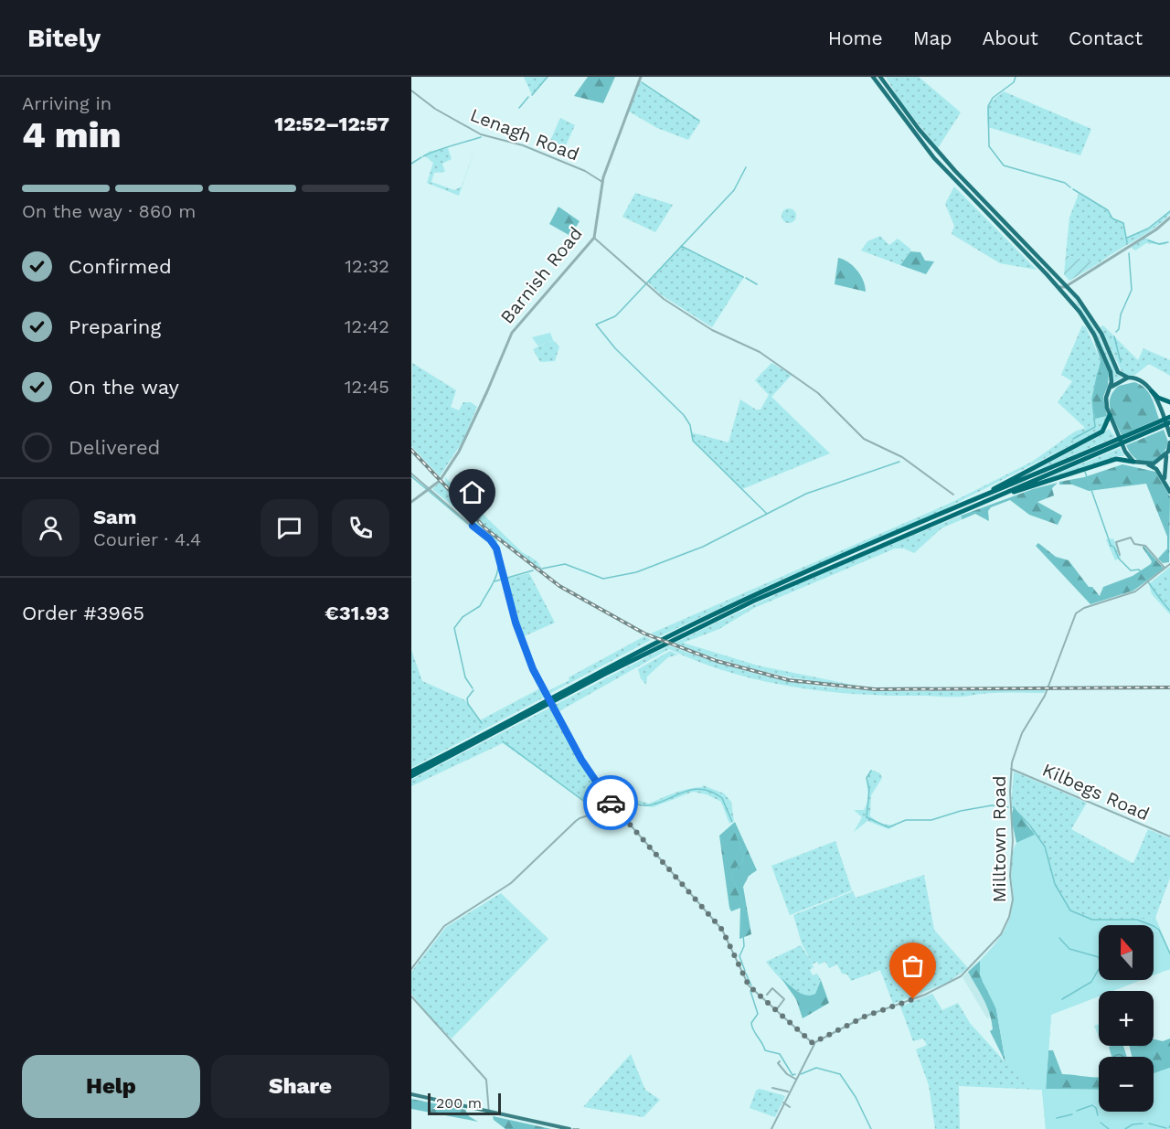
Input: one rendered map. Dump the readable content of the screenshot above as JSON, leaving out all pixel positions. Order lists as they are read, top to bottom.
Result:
{
  "streets": {
    "street": [
      "Lenagh Road",
      "Barnish Road",
      "Kilbegs Road",
      "Milltown Road"
    ]
  },
  "crossings": [
    ["Lenagh Road", "Barnish Road"],
    ["Kilbegs Road", "Milltown Road"]
  ],
  "scale_bar": "200 m",
  "north": "top",
  "page": {
    "header": "Bitely",
    "nav": [
      "Home",
      "Map",
      "About",
      "Contact"
    ],
    "heading": ["4 min", "Arriving in", "12:52–12:57"],
    "panel": [
      "Sam",
      "Courier · 4.4",
      "Order #3965",
      "€31.93"
    ],
    "bar": "On the way · 860 m",
    "list": [
      ["Confirmed", "12:32"],
      ["Preparing", "12:42"],
      ["On the way", "12:45"],
      "Delivered"
    ],
    "map_buttons": ["+", "−"],
    "buttons": ["Help", "Share"],
    "scale": "200 m"
  }
}
